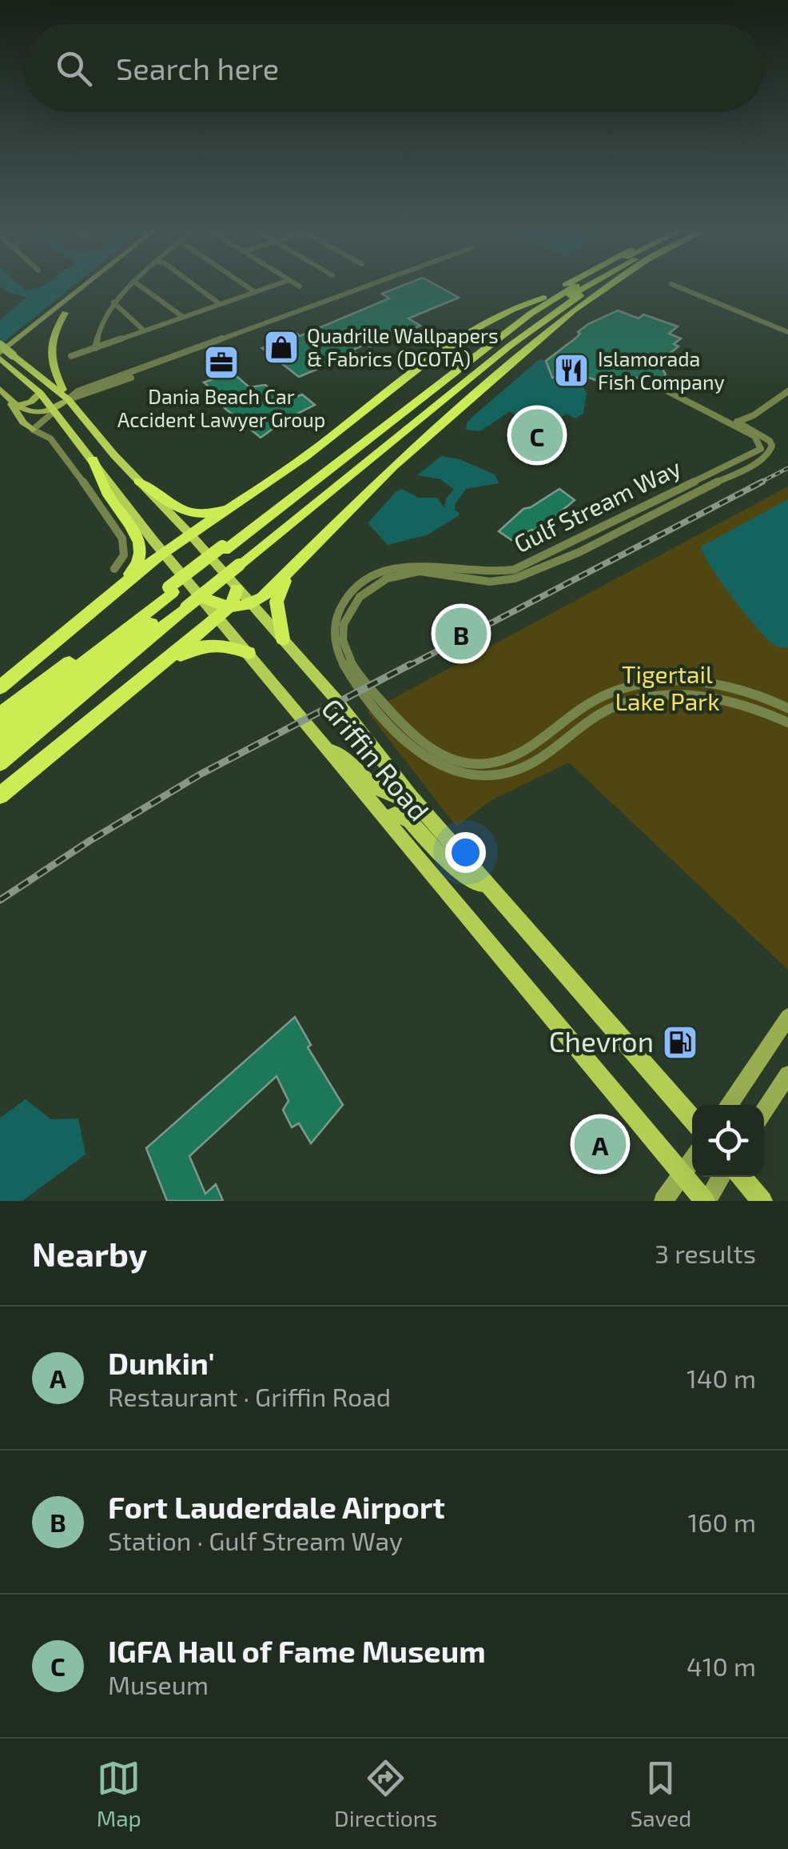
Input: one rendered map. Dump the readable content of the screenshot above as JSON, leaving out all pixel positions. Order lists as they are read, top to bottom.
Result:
{
  "streets": {
    "main road": ["Griffin Road"],
    "street": ["Gulf Stream Way"]
  },
  "parks": ["Tigertail Lake Park"],
  "places": {
    "shop": ["Quadrille Wallpapers & Fabrics (DCOTA)"],
    "office": ["Dania Beach Car Accident Lawyer Group"],
    "restaurant": ["Islamorada Fish Company"],
    "fuel station": ["Chevron"]
  },
  "page": {
    "search": "Search here",
    "pins": ["C", "B", "A"],
    "heading": ["Nearby", "3 results"],
    "list": [
      {
        "mark": "A",
        "name": "Dunkin'",
        "note": "Restaurant · Griffin Road",
        "value": "140 m"
      },
      {
        "mark": "B",
        "name": "Fort Lauderdale Airport",
        "note": "Station · Gulf Stream Way",
        "value": "160 m"
      },
      {
        "mark": "C",
        "name": "IGFA Hall of Fame Museum",
        "note": "Museum",
        "value": "410 m"
      }
    ],
    "nav": ["Map", "Directions", "Saved"]
  }
}
